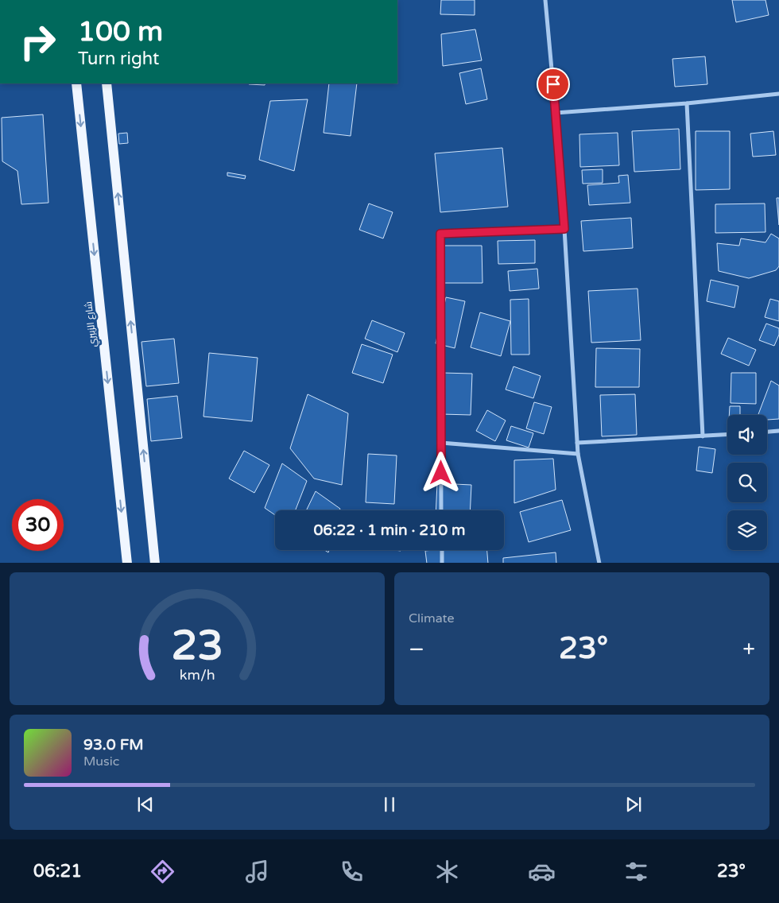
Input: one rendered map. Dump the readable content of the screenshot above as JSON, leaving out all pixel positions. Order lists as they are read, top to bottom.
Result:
{
  "streets": {
    "main road": ["شارع الزبيري"]
  },
  "page": {
    "turn": ["100 m", "Turn right"],
    "limit": "30",
    "trip": "06:22 · 1 min · 210 m",
    "tile": "Climate",
    "heat": ["−", "23°", "+"],
    "song": ["93.0 FM", "Music"],
    "tabs": ["06:21", "23°"],
    "gauge": ["23", "km/h"]
  }
}
